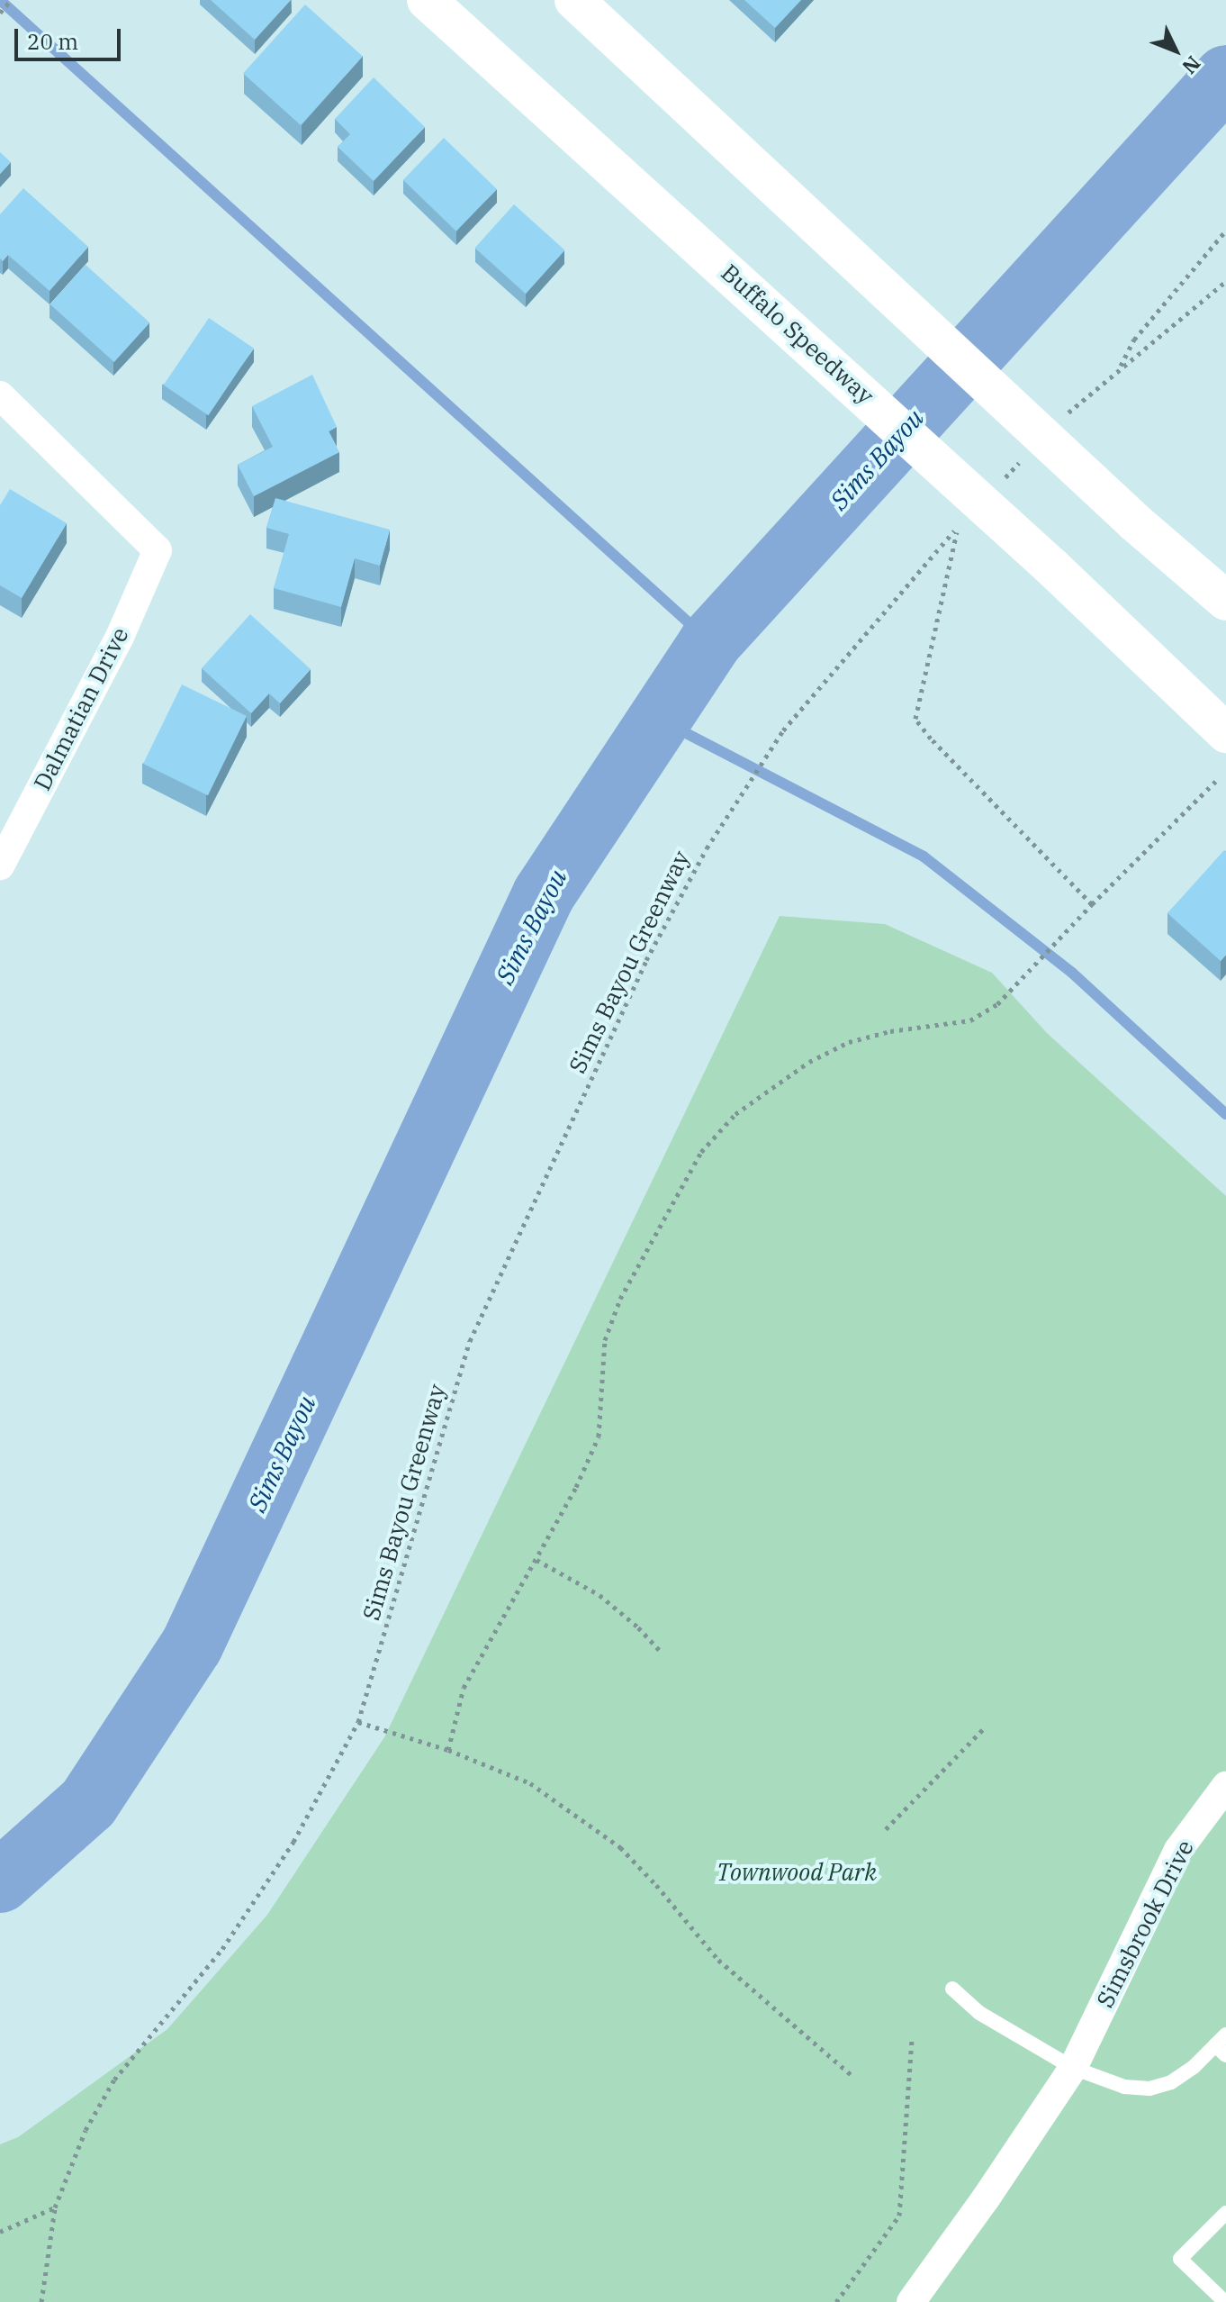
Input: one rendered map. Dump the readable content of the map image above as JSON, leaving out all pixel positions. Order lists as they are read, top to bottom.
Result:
{
  "streets": {
    "main road": ["Buffalo Speedway"],
    "street": ["Dalmatian Drive", "Simsbrook Drive"],
    "path": ["Sims Bayou Greenway"]
  },
  "water": ["Sims Bayou"],
  "parks": ["Townwood Park"],
  "scale_bar": "20 m",
  "north": "bottom right"
}
